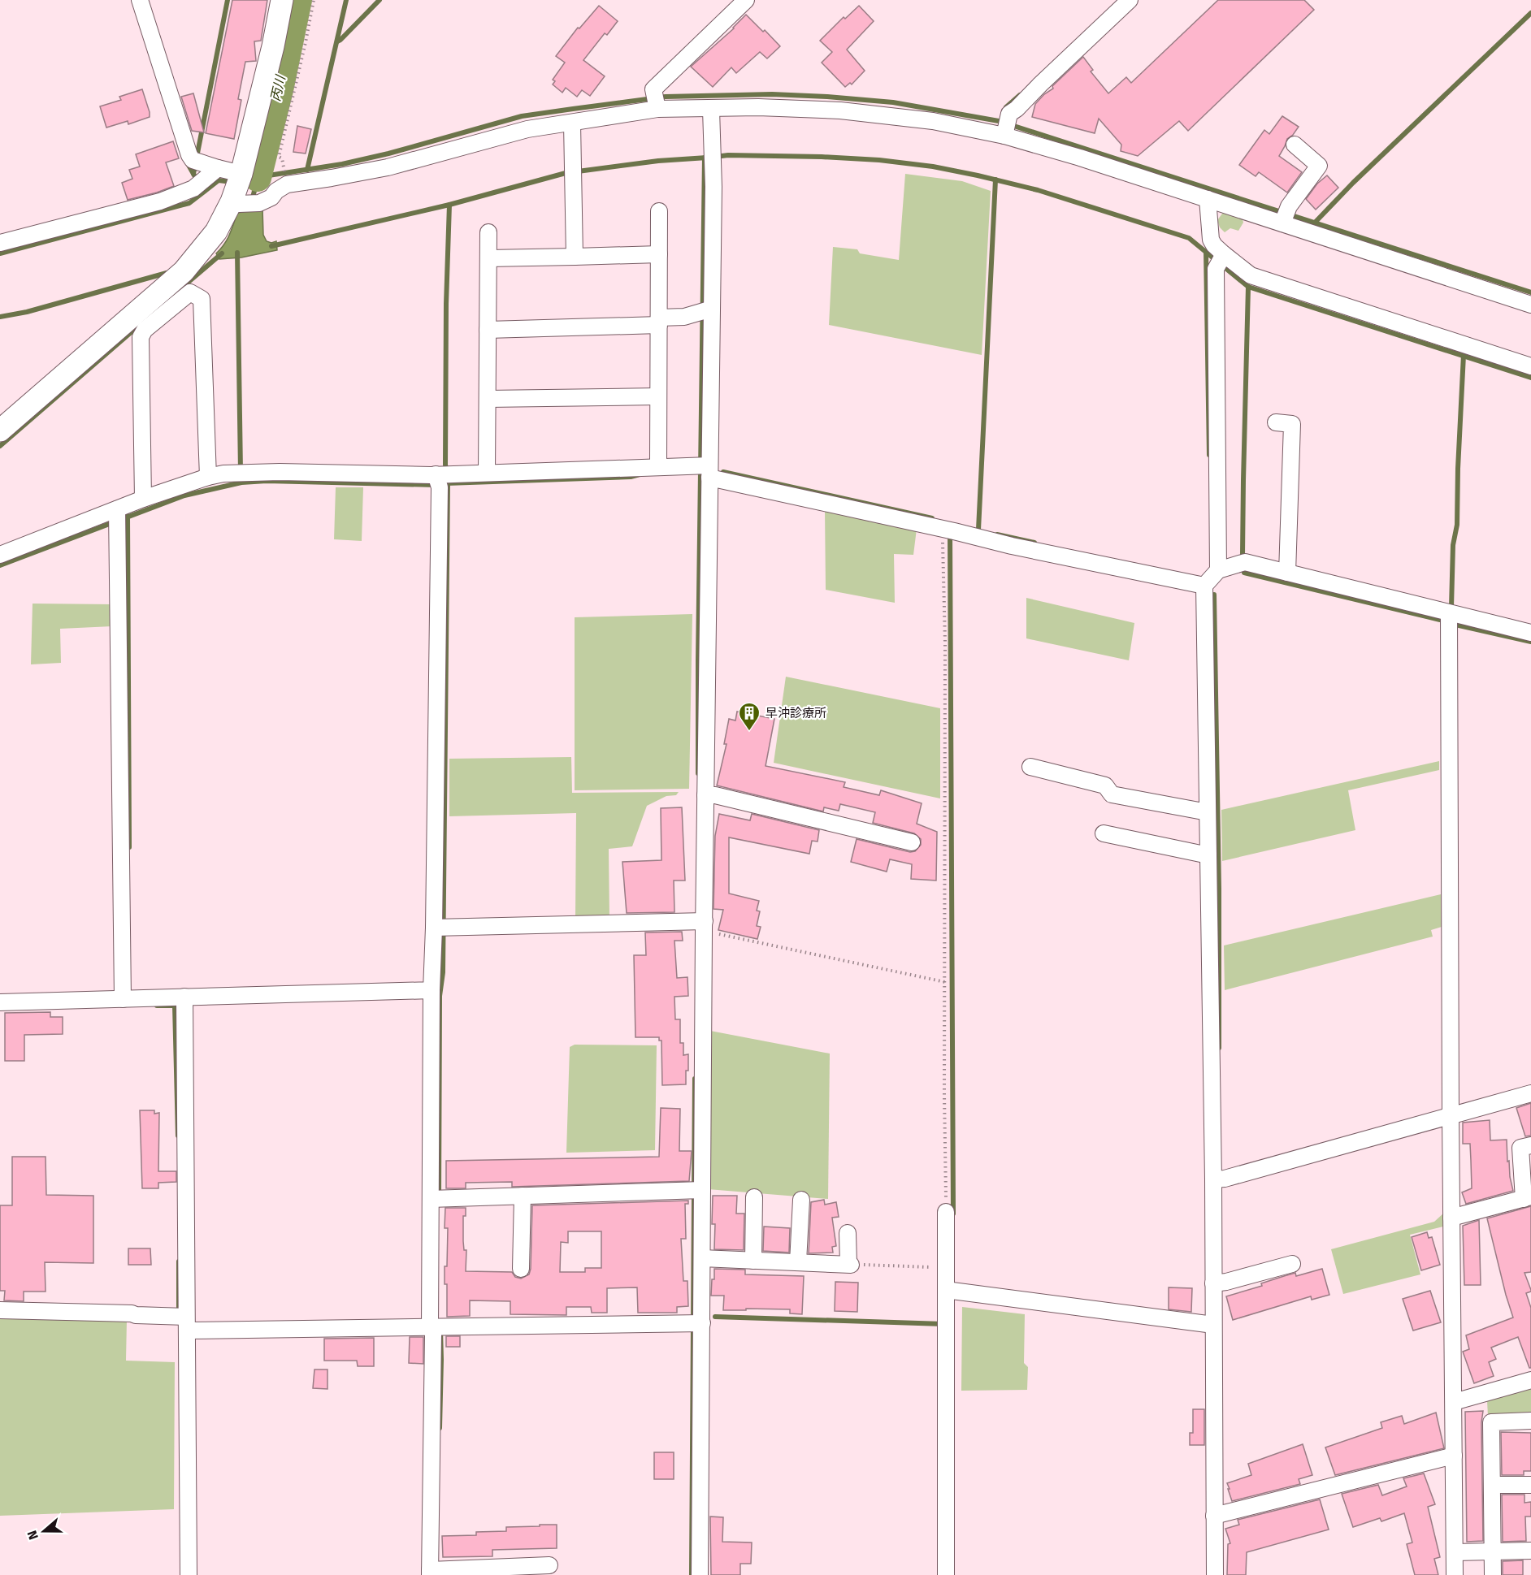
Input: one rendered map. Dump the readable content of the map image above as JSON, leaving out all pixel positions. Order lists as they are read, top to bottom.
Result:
{
  "water": ["丙川"],
  "places": {
    "building": ["早沖診療所"]
  },
  "north": "left"
}
